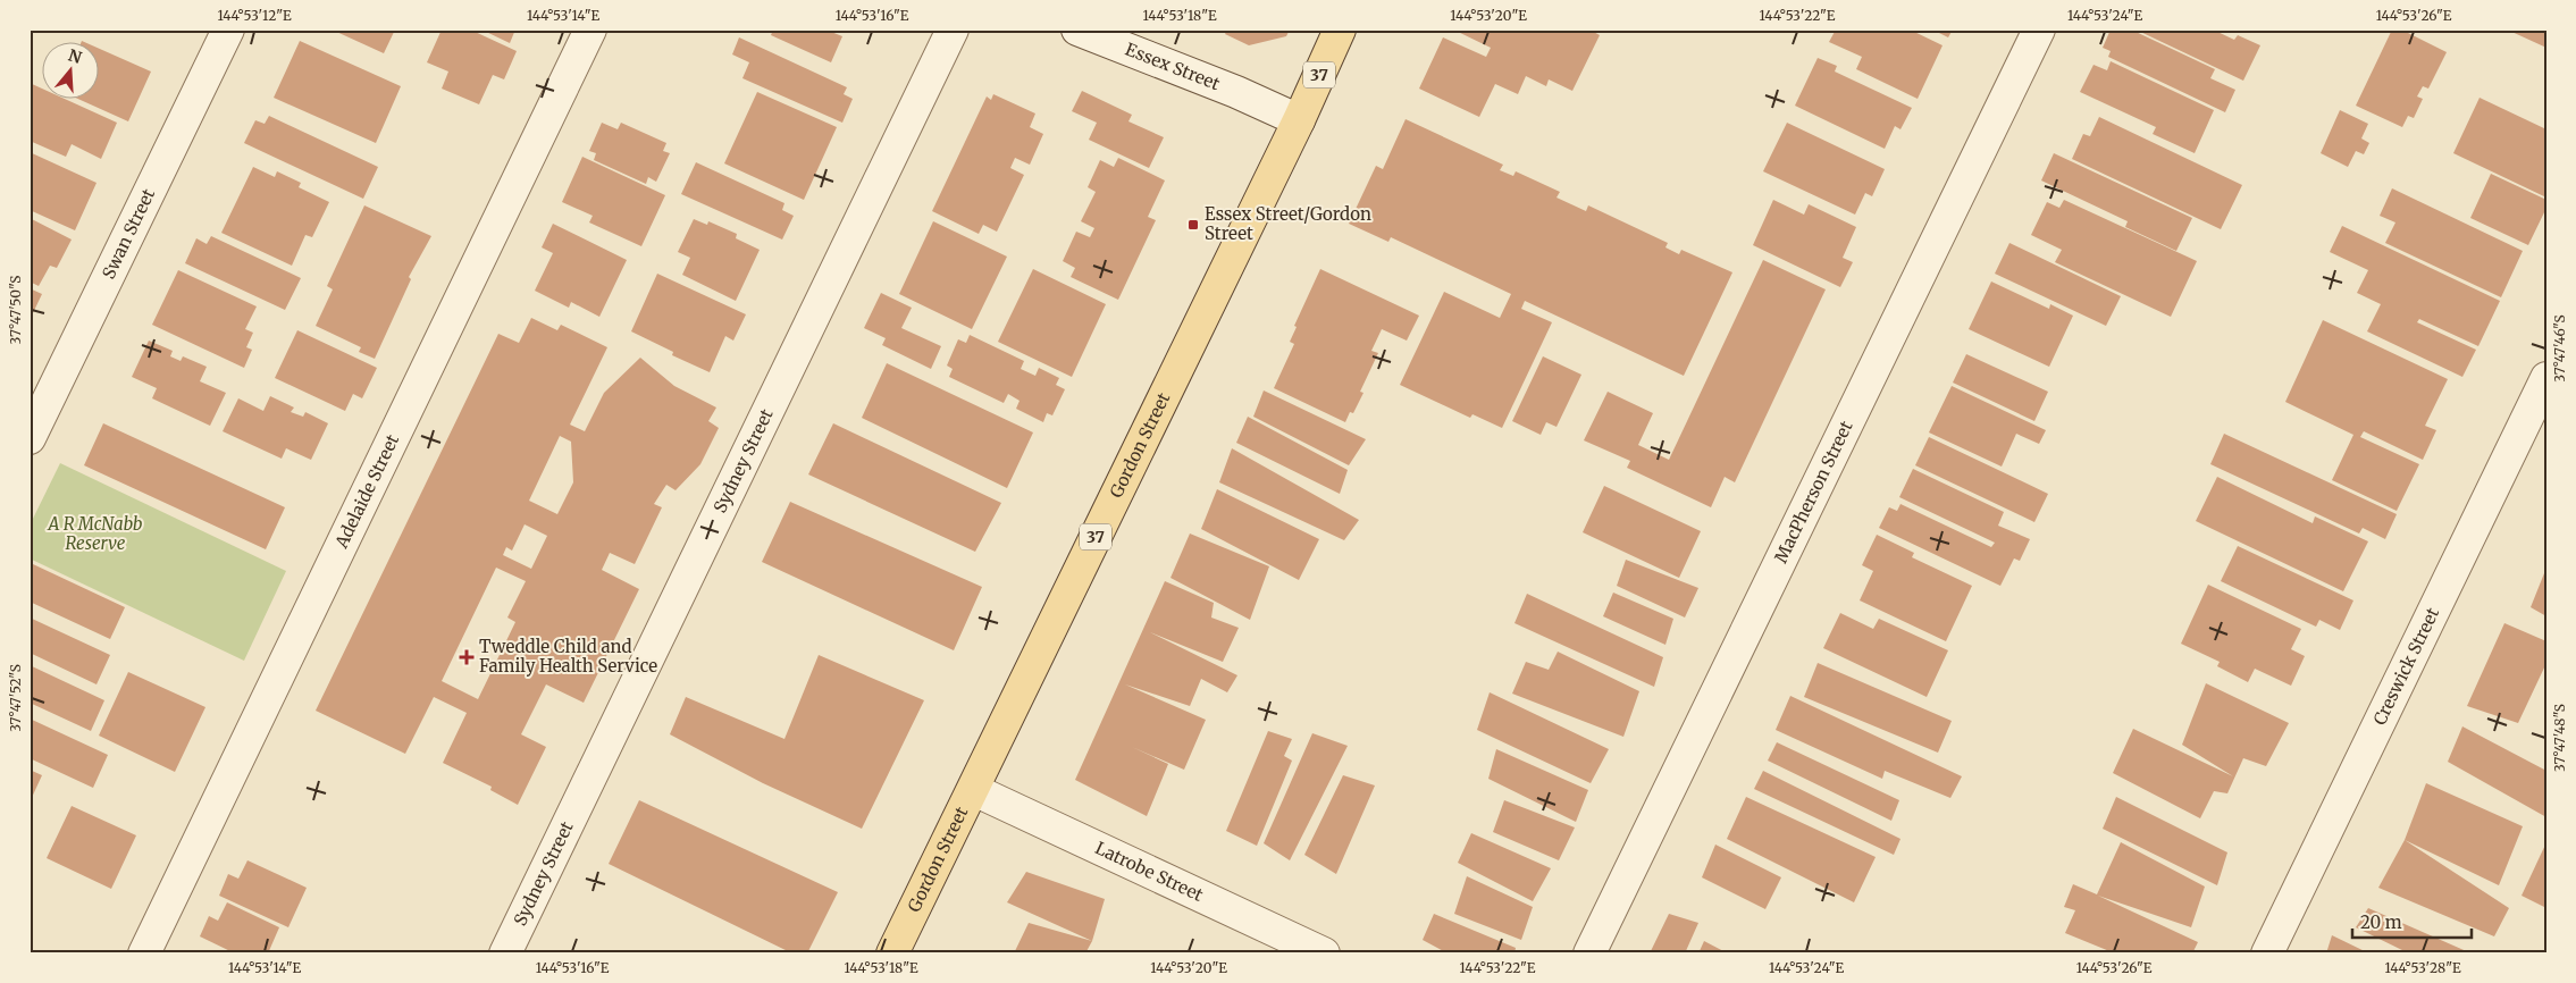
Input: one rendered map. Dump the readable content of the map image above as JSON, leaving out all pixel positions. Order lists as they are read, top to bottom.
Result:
{
  "streets": {
    "main road": ["37", "Gordon Street"],
    "street": [
      "Essex Street",
      "Swan Street",
      "Sydney Street",
      "Adelaide Street",
      "MacPherson Street",
      "Creswick Street",
      "Latrobe Street"
    ]
  },
  "crossings": [
    ["Essex Street", "Gordon Street"],
    ["Gordon Street", "Latrobe Street"]
  ],
  "parks": ["A R McNabb Reserve"],
  "places": {
    "transit": ["Essex Street/Gordon Street"],
    "health": ["Tweddle Child and Family Health Service"]
  },
  "scale_bar": "20 m",
  "north": "top",
  "coordinates": [
    "144°53'12\"E",
    "144°53'14\"E",
    "144°53'16\"E",
    "144°53'18\"E",
    "144°53'20\"E",
    "144°53'22\"E",
    "144°53'24\"E",
    "144°53'26\"E",
    "37°47'50\"S",
    "37°47'46\"S",
    "37°47'52\"S",
    "37°47'48\"S",
    "144°53'28\"E"
  ]
}
